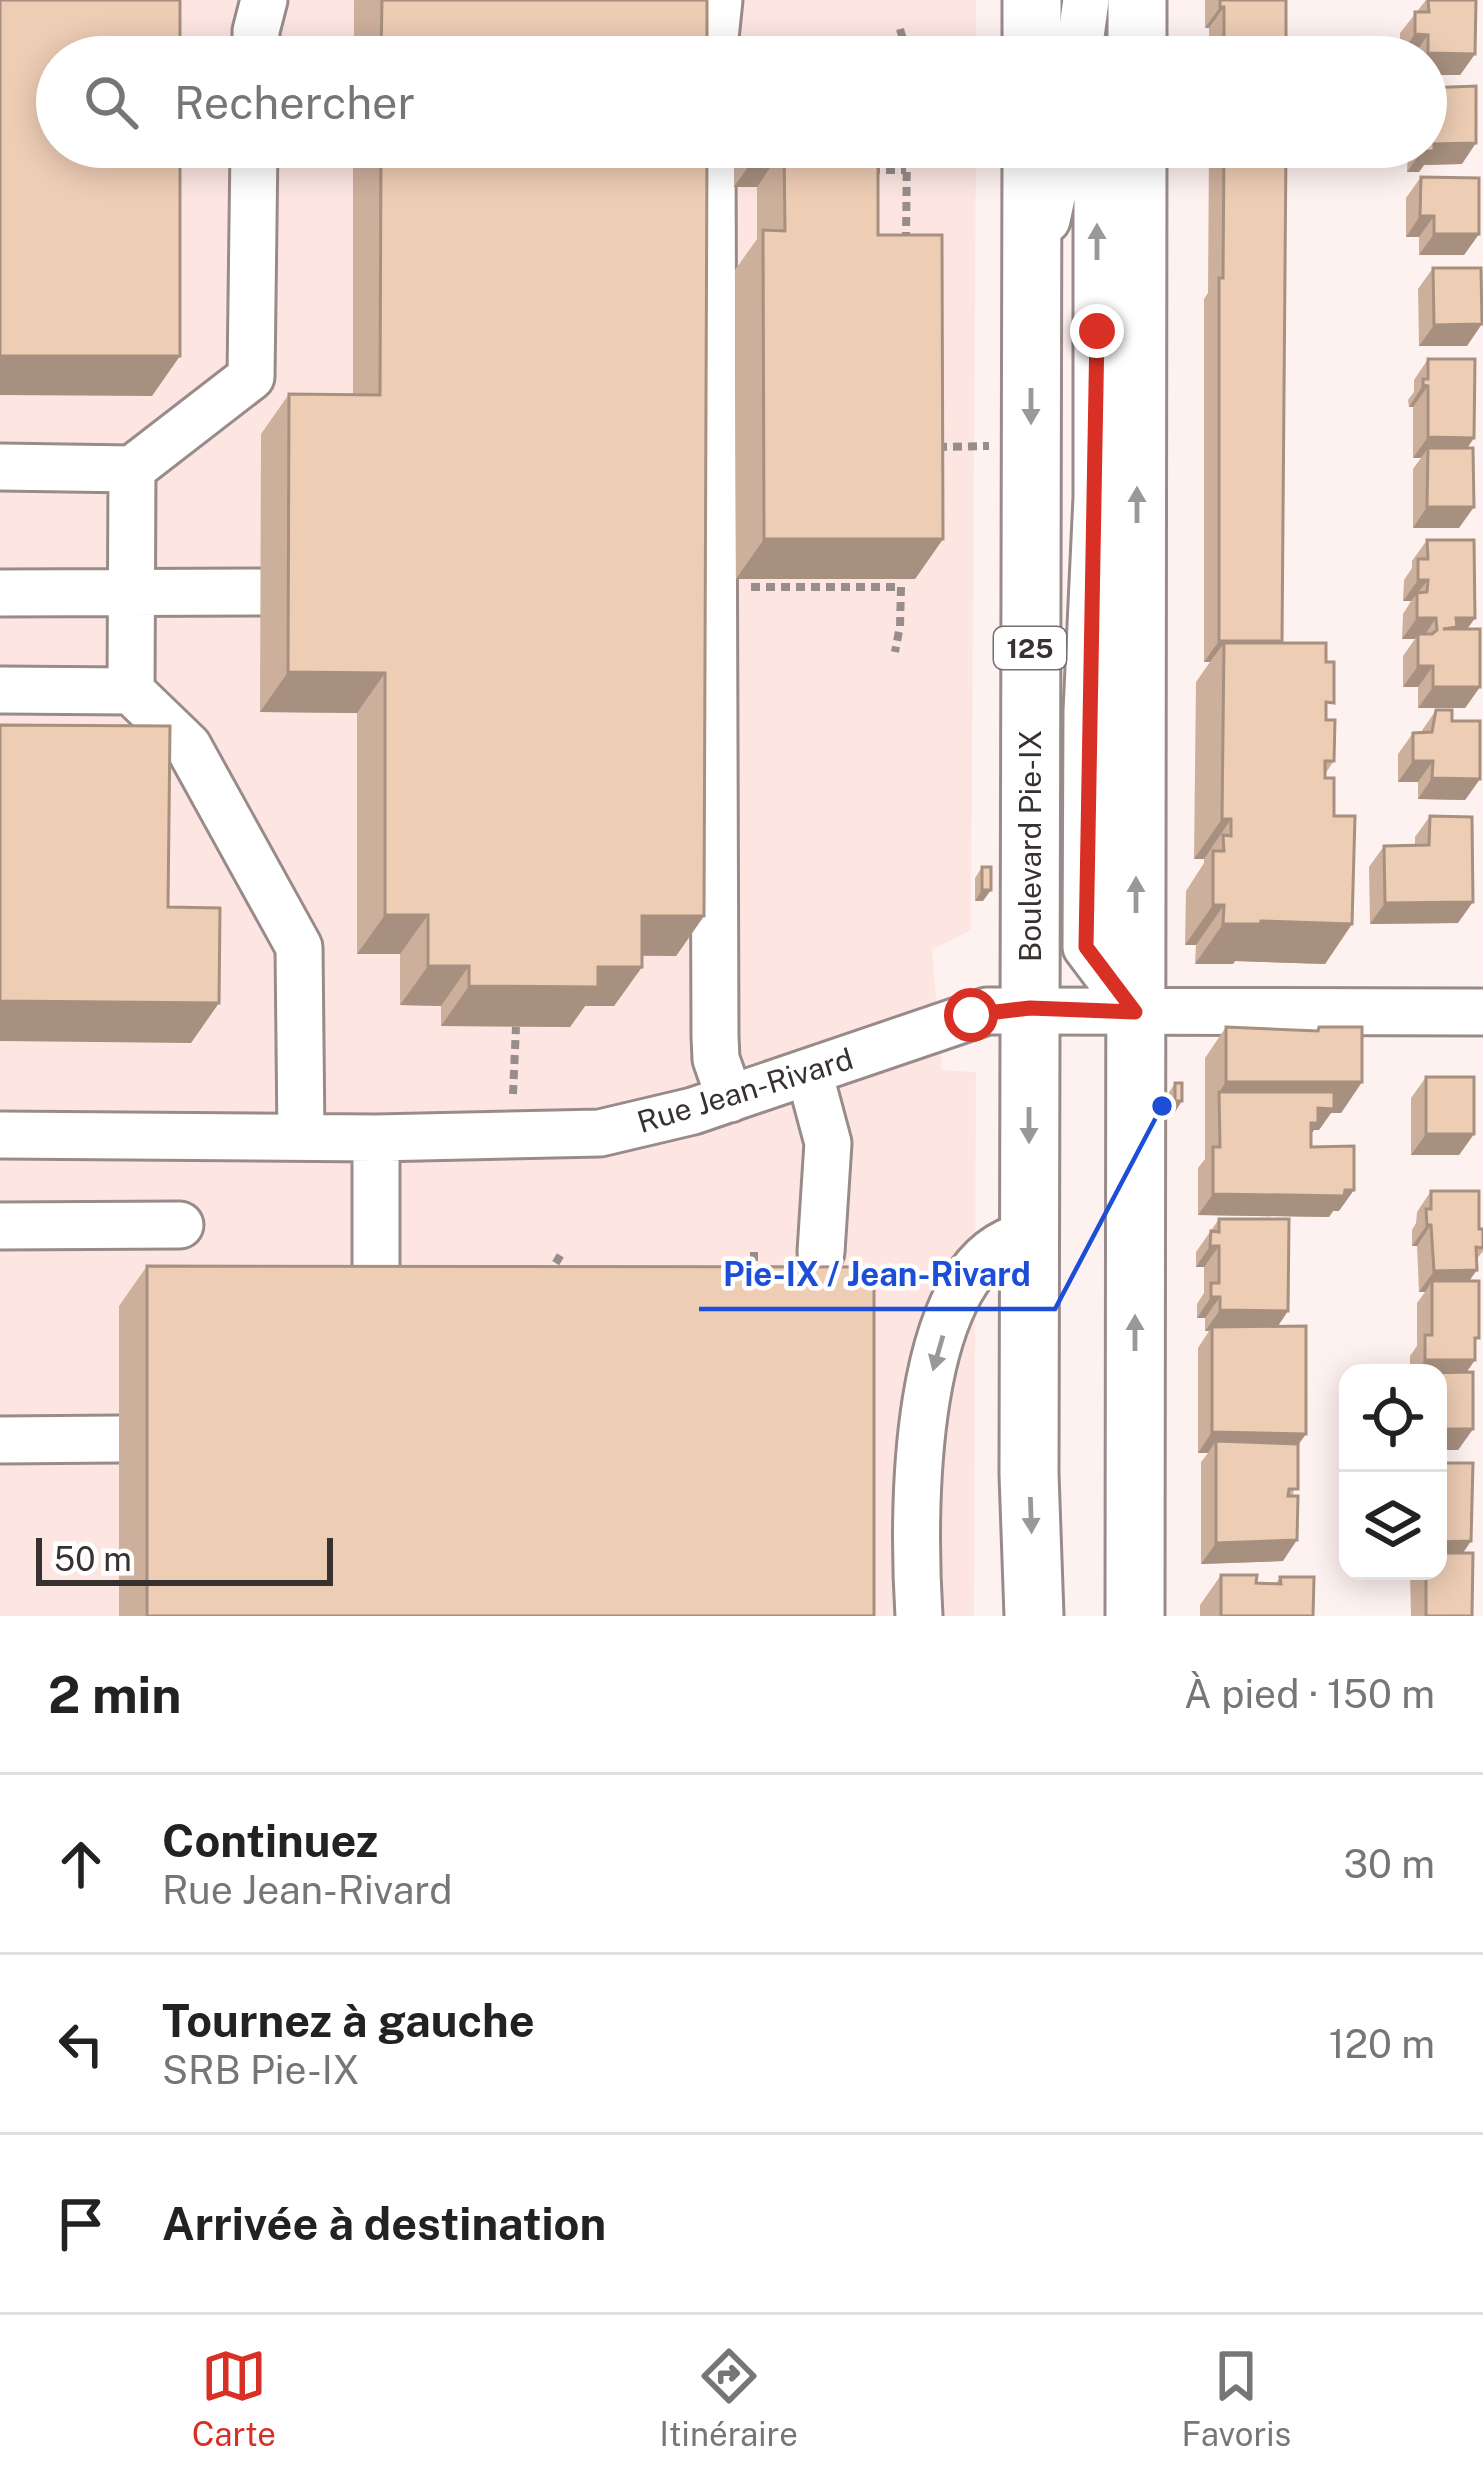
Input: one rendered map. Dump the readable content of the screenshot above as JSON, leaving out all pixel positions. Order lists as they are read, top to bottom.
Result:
{
  "streets": {
    "main road": ["125", "Boulevard Pie-IX"],
    "street": ["Rue Jean-Rivard"]
  },
  "crossings": [
    ["Boulevard Pie-IX", "Rue Jean-Rivard"]
  ],
  "places": ["Pie-IX / Jean-Rivard"],
  "scale_bar": "50 m",
  "page": {
    "search": "Rechercher",
    "scale": "50 m",
    "heading": ["2 min", "À pied · 150 m"],
    "list": [
      ["Continuez", "Rue Jean-Rivard", "30 m"],
      ["Tournez à gauche", "SRB Pie-IX", "120 m"],
      "Arrivée à destination"
    ],
    "nav": ["Carte", "Itinéraire", "Favoris"]
  }
}
